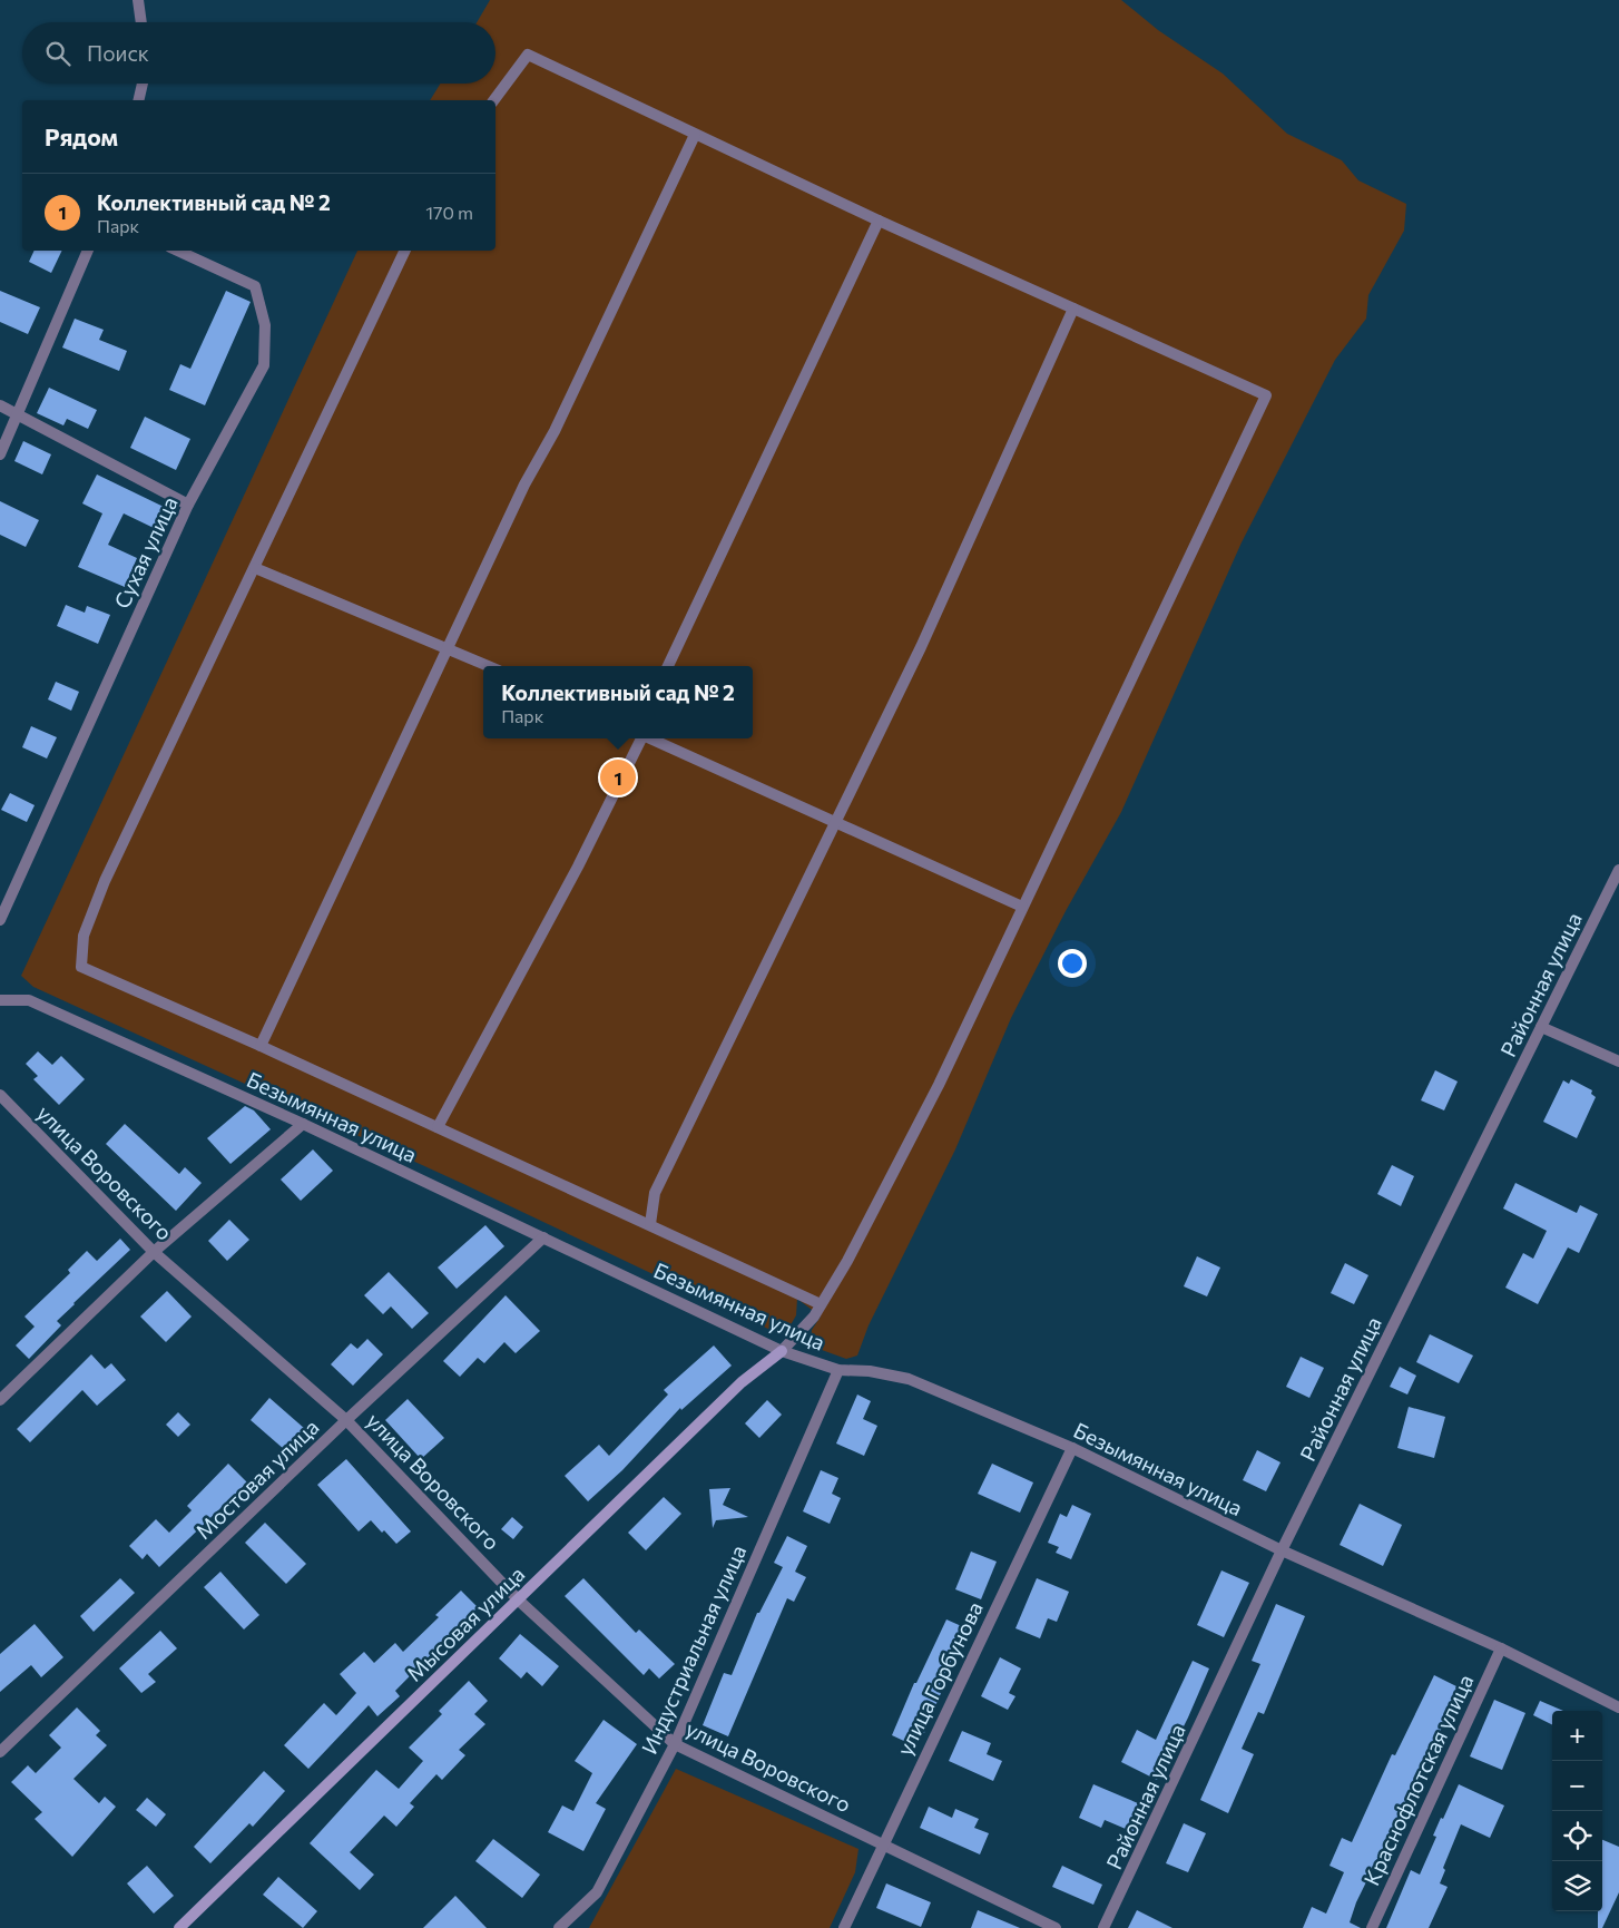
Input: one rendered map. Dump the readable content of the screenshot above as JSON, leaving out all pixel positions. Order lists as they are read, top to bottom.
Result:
{
  "streets": {
    "street": [
      "Сухая улица",
      "Районная улица",
      "Безымянная улица",
      "улица Воровского",
      "Мостовая улица",
      "Мысовая улица",
      "Индустриальная улица",
      "улица Горбунова",
      "Краснофлотская улица"
    ]
  },
  "crossings": [
    ["Районная улица", "Безымянная улица"],
    ["Безымянная улица", "Мостовая улица"],
    ["Безымянная улица", "Мысовая улица"],
    ["Безымянная улица", "Индустриальная улица"],
    ["Безымянная улица", "улица Горбунова"],
    ["Безымянная улица", "Краснофлотская улица"],
    ["улица Воровского", "Мостовая улица"],
    ["улица Воровского", "Мысовая улица"],
    ["улица Воровского", "Индустриальная улица"],
    ["улица Воровского", "улица Горбунова"]
  ],
  "page": {
    "search": "Поиск",
    "heading": "Рядом",
    "list": [
      {
        "mark": "1",
        "name": "Коллективный сад № 2",
        "note": "Парк",
        "value": "170 m"
      }
    ],
    "popup": ["Коллективный сад № 2", "Парк"],
    "pins": "1",
    "map_buttons": ["+", "−"]
  }
}
